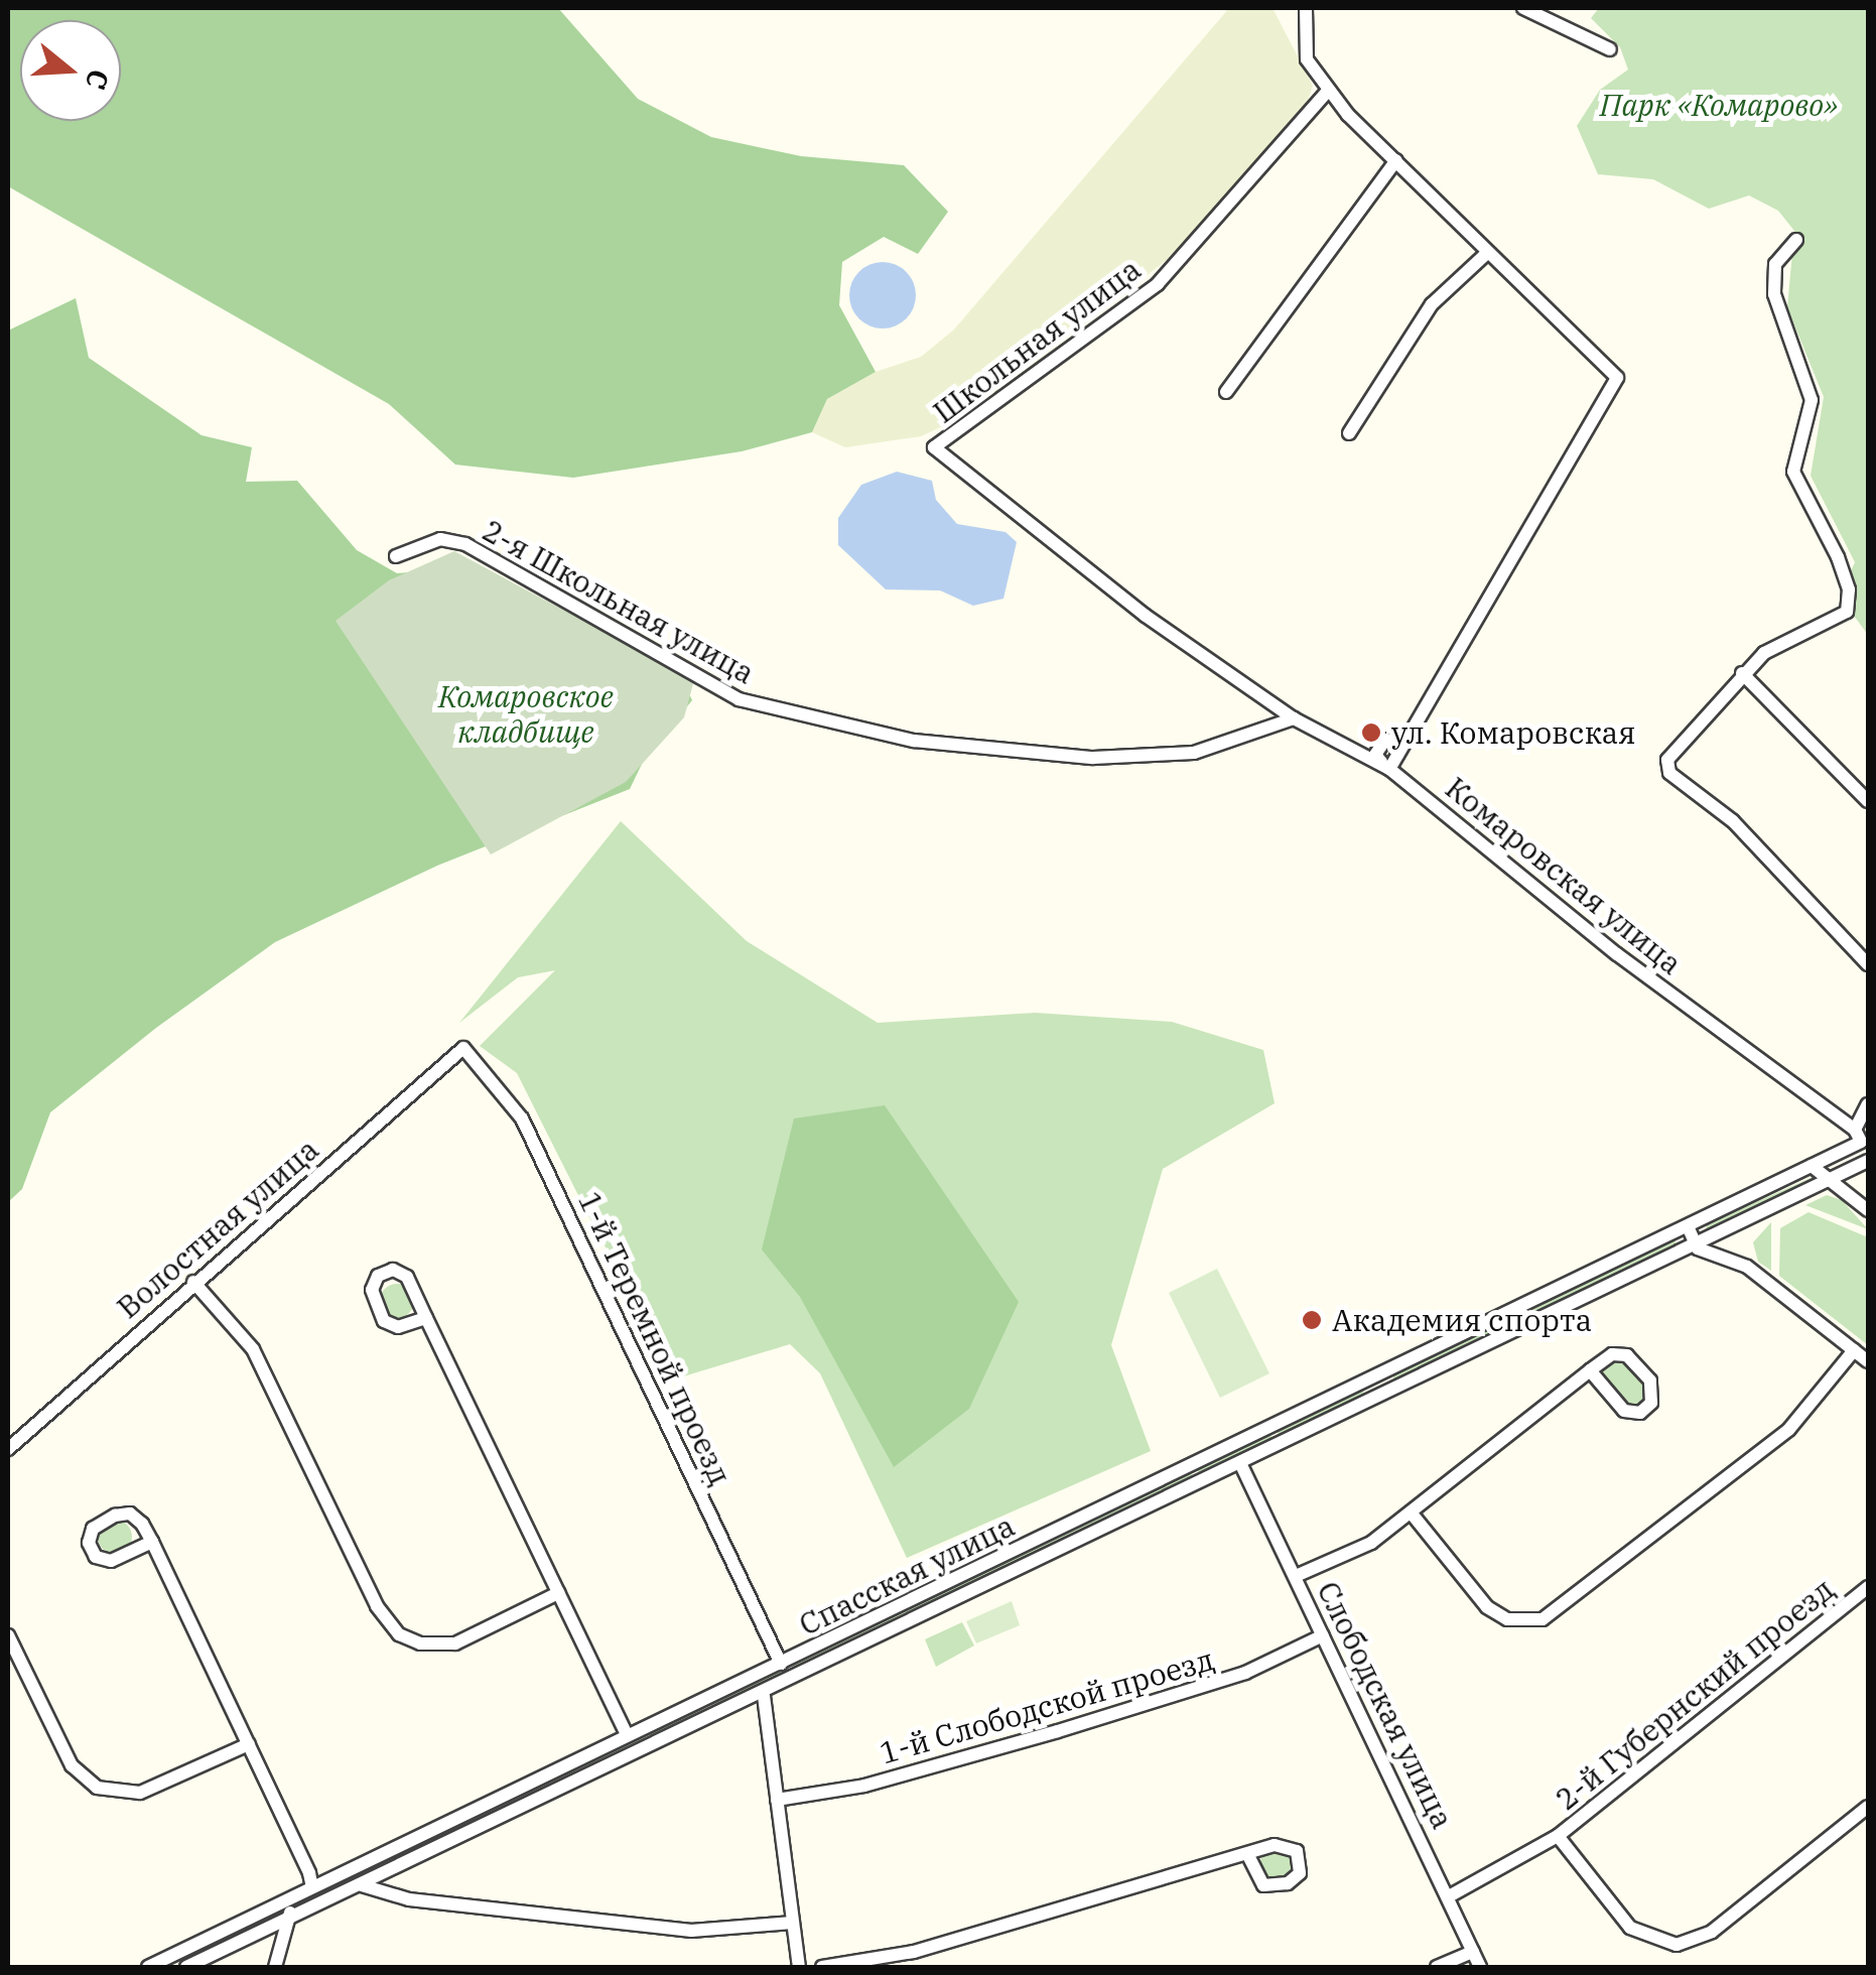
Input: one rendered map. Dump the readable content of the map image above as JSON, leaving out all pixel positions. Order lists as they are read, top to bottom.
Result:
{
  "streets": {
    "street": [
      "Школьная улица",
      "2-я Школьная улица",
      "Комаровская улица",
      "Волостная улица",
      "1-й Теремной проезд",
      "Спасская улица",
      "2-й Губернский проезд",
      "Слободская улица",
      "1-й Слободской проезд"
    ]
  },
  "crossings": [
    ["Школьная улица", "Комаровская улица"],
    ["2-я Школьная улица", "Комаровская улица"],
    ["Комаровская улица", "Спасская улица"],
    ["Волостная улица", "1-й Теремной проезд"],
    ["1-й Теремной проезд", "Спасская улица"],
    ["Спасская улица", "Слободская улица"],
    ["2-й Губернский проезд", "Слободская улица"],
    ["Слободская улица", "1-й Слободской проезд"]
  ],
  "parks": ["Парк «Комарово»", "Комаровское кладбище"],
  "places": ["ул. Комаровская", "Академия спорта"],
  "north": "right"
}
